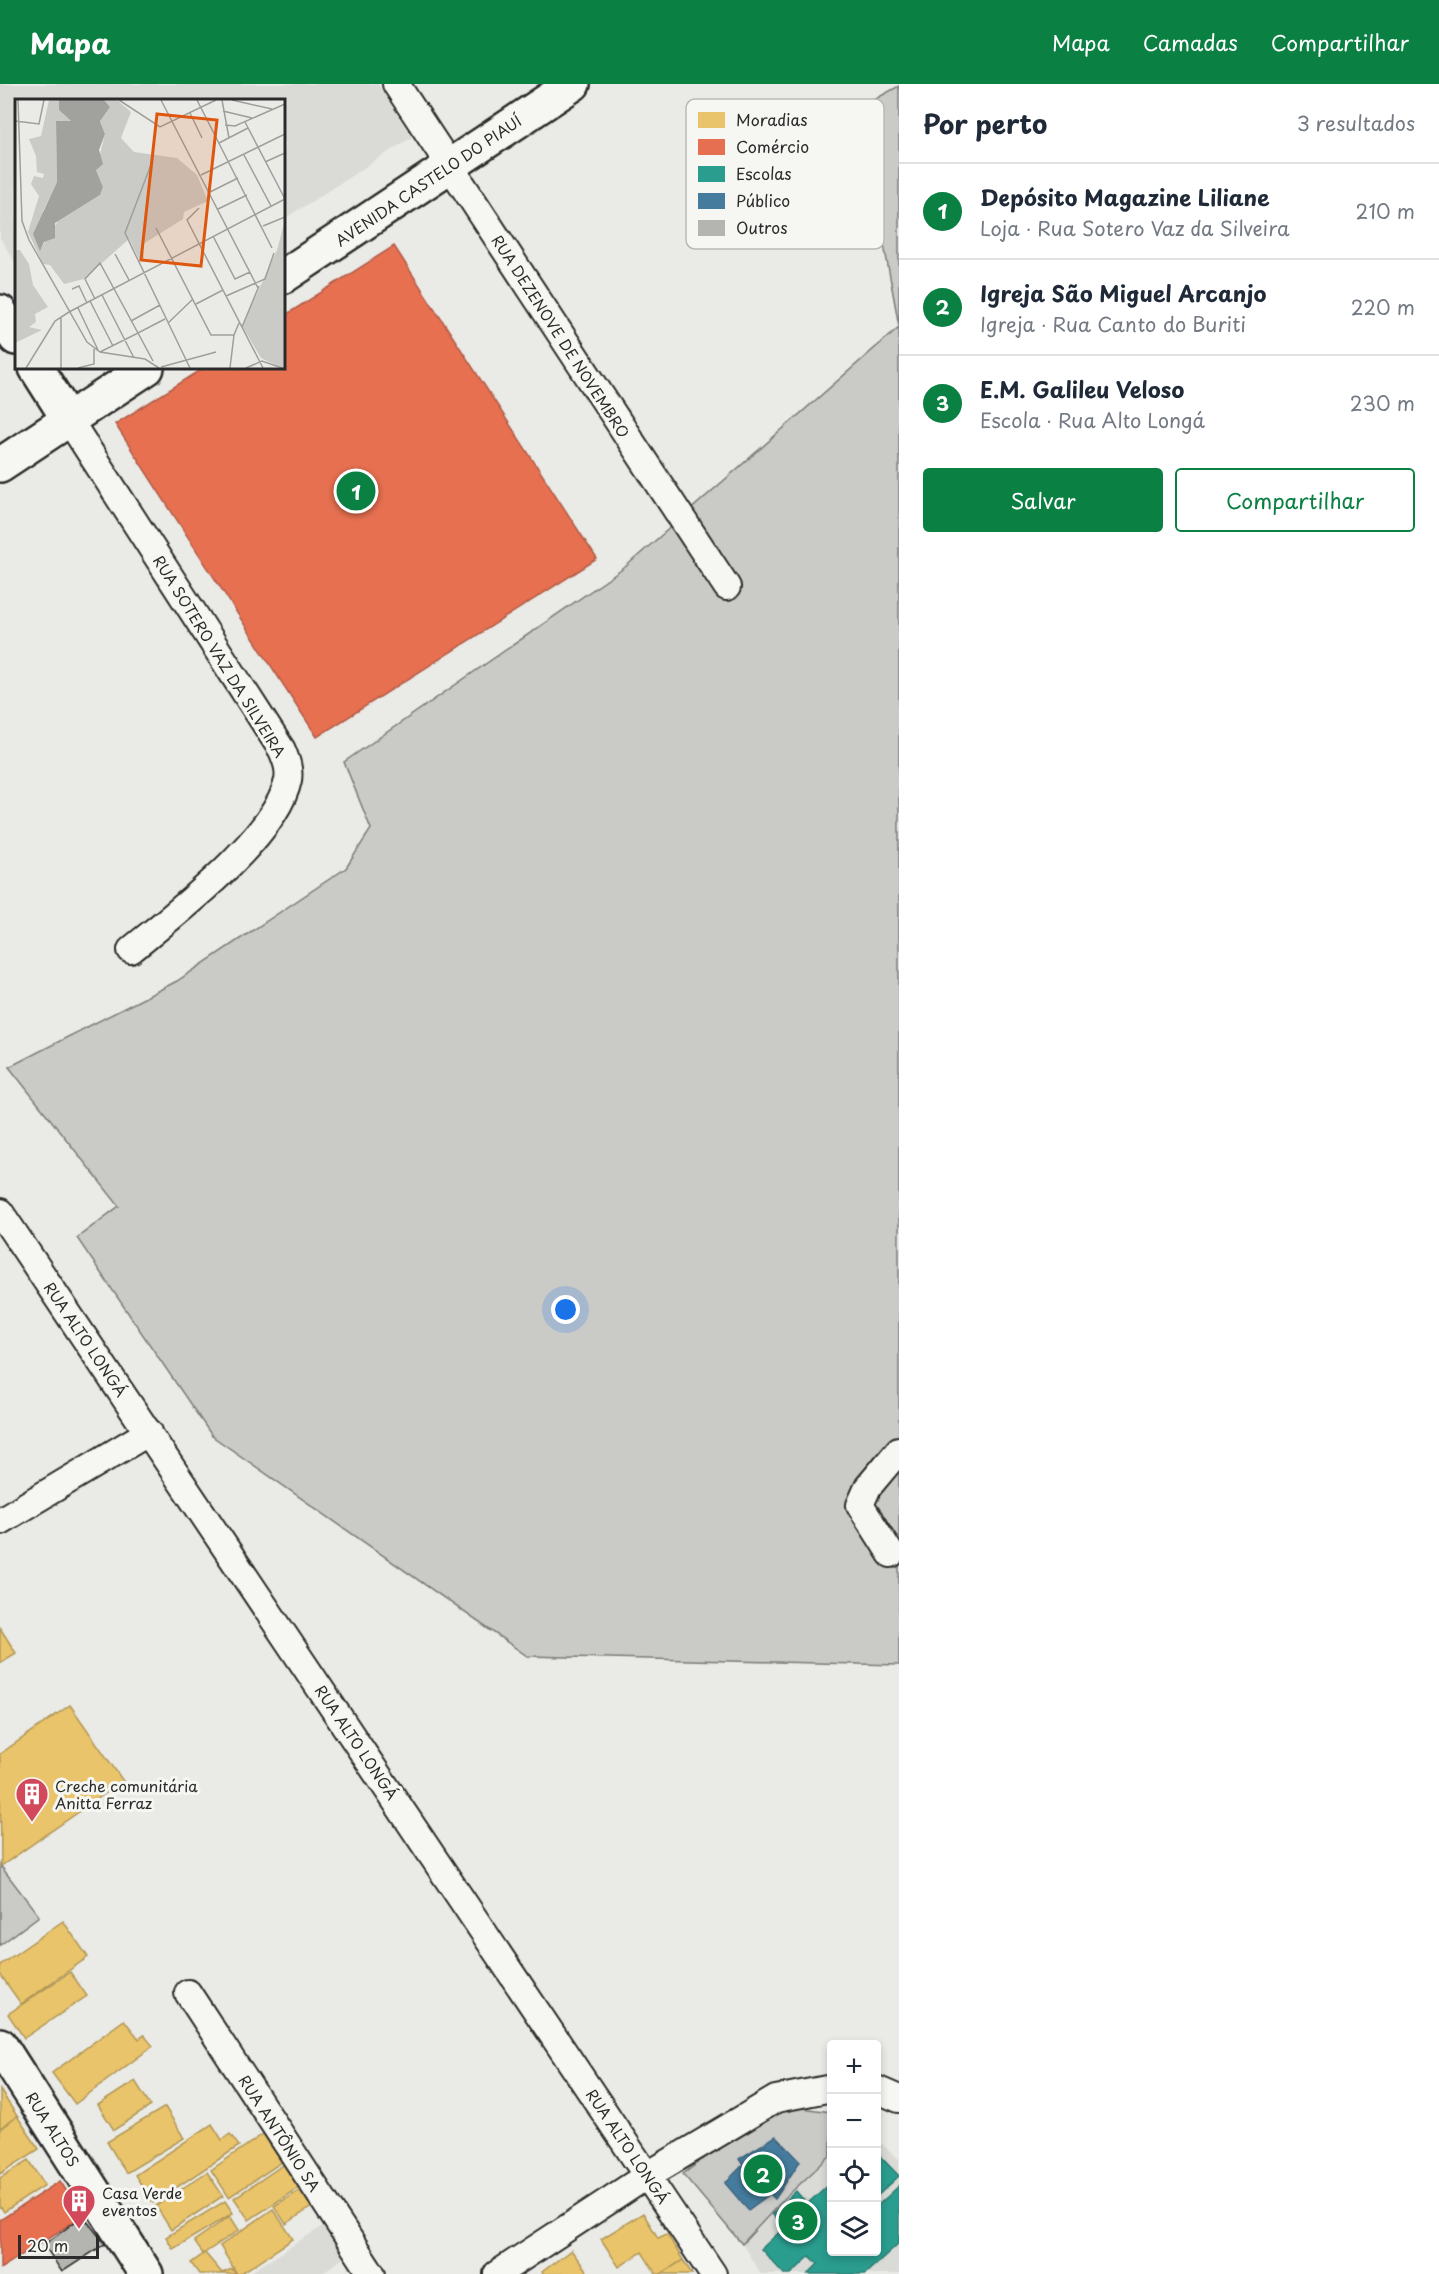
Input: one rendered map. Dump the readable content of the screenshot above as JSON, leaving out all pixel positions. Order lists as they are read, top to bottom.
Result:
{
  "streets": {
    "main road": ["AVENIDA CASTELO DO PIAUÍ", "RUA SOTERO VAZ DA SILVEIRA", "RUA ALTOS"],
    "street": ["RUA DEZENOVE DE NOVEMBRO", "RUA ALTO LONGÁ", "RUA ANTÔNIO SA"]
  },
  "crossings": [
    ["AVENIDA CASTELO DO PIAUÍ", "RUA DEZENOVE DE NOVEMBRO"]
  ],
  "places": {
    "building": ["Creche comunitária Anitta Ferraz", "Casa Verde eventos"]
  },
  "legend": [
    "Moradias",
    "Comércio",
    "Escolas",
    "Público",
    "Outros"
  ],
  "scale_bar": "20 m",
  "page": {
    "header": "Mapa",
    "nav": ["Mapa", "Camadas", "Compartilhar"],
    "heading": ["Por perto", "3 resultados"],
    "list": [
      {
        "mark": "1",
        "name": "Depósito Magazine Liliane",
        "note": "Loja · Rua Sotero Vaz da Silveira",
        "value": "210 m"
      },
      {
        "mark": "2",
        "name": "Igreja São Miguel Arcanjo",
        "note": "Igreja · Rua Canto do Buriti",
        "value": "220 m"
      },
      {
        "mark": "3",
        "name": "E.M. Galileu Veloso",
        "note": "Escola · Rua Alto Longá",
        "value": "230 m"
      }
    ],
    "buttons": ["Salvar", "Compartilhar"],
    "pins": ["1", "2", "3"],
    "map_buttons": ["+", "−"],
    "scale": "20 m"
  }
}
